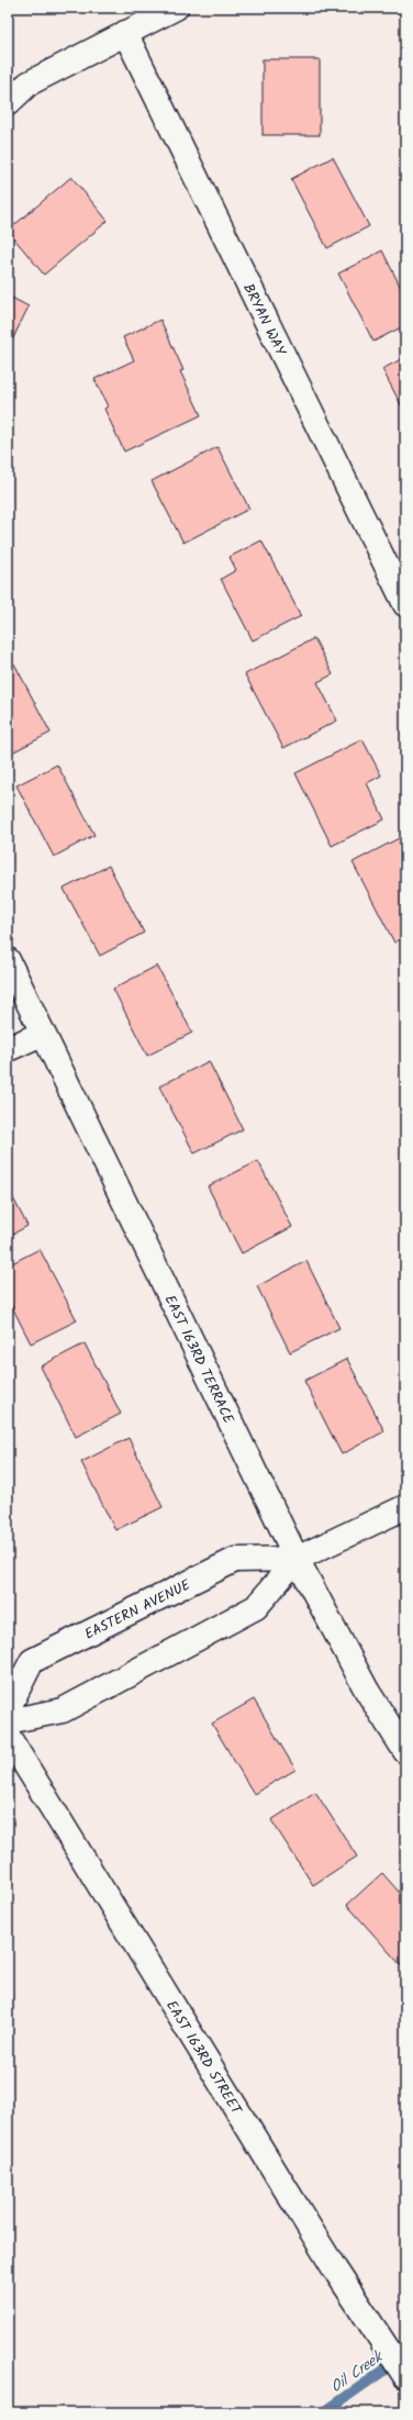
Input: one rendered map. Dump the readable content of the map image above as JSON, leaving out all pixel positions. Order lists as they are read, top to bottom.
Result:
{
  "streets": {
    "street": [
      "BRYAN WAY",
      "EAST 163RD TERRACE",
      "EASTERN AVENUE",
      "EAST 163RD STREET"
    ]
  },
  "crossings": [
    ["EAST 163RD TERRACE", "EASTERN AVENUE"]
  ],
  "water": ["Oil Creek"]
}
